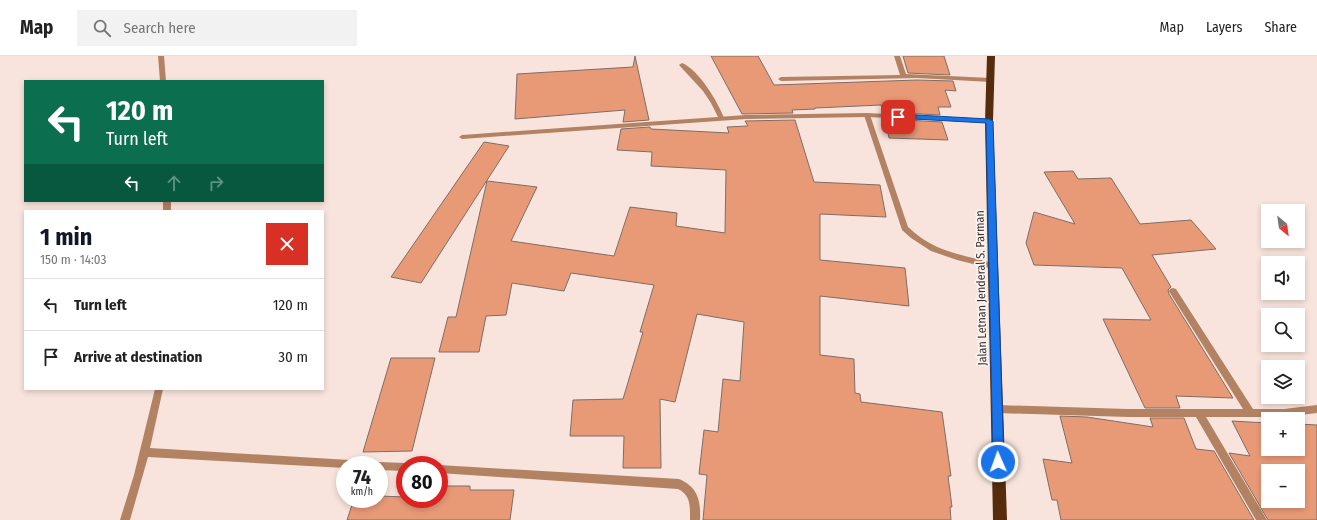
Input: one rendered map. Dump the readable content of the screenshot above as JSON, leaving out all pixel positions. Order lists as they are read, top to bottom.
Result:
{
  "streets": {
    "highway": ["Jalan Letnan Jenderal S. Parman"]
  },
  "north": "bottom right",
  "page": {
    "header": "Map",
    "search": "Search here",
    "nav": ["Map", "Layers", "Share"],
    "turn": ["120 m", "Turn left"],
    "map_buttons": ["+", "−"],
    "heading": ["1 min", "150 m · 14:03"],
    "list": [
      {
        "name": "Turn left",
        "value": "120 m"
      },
      {
        "name": "Arrive at destination",
        "value": "30 m"
      }
    ],
    "speed": "74 km/h",
    "limit": "80"
  }
}
